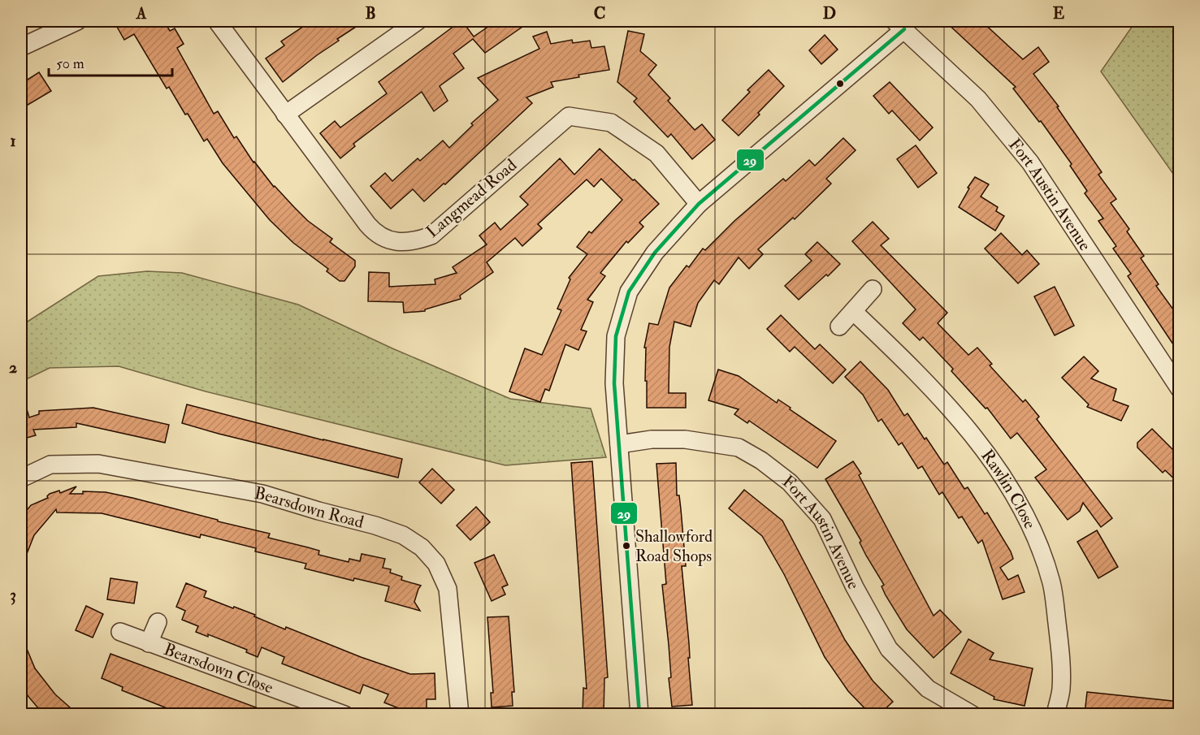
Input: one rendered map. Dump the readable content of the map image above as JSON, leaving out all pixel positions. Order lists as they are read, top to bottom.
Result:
{
  "streets": {
    "street": [
      "Fort Austin Avenue",
      "Langmead Road",
      "Rawlin Close",
      "Bearsdown Road",
      "Bearsdown Close"
    ]
  },
  "places": ["Shallowford Road Shops"],
  "lines": ["transit line 29"],
  "scale_bar": "50 m",
  "grid": {
    "columns": [
      "A",
      "B",
      "C",
      "D",
      "E"
    ],
    "rows": ["1", "2", "3"]
  }
}
